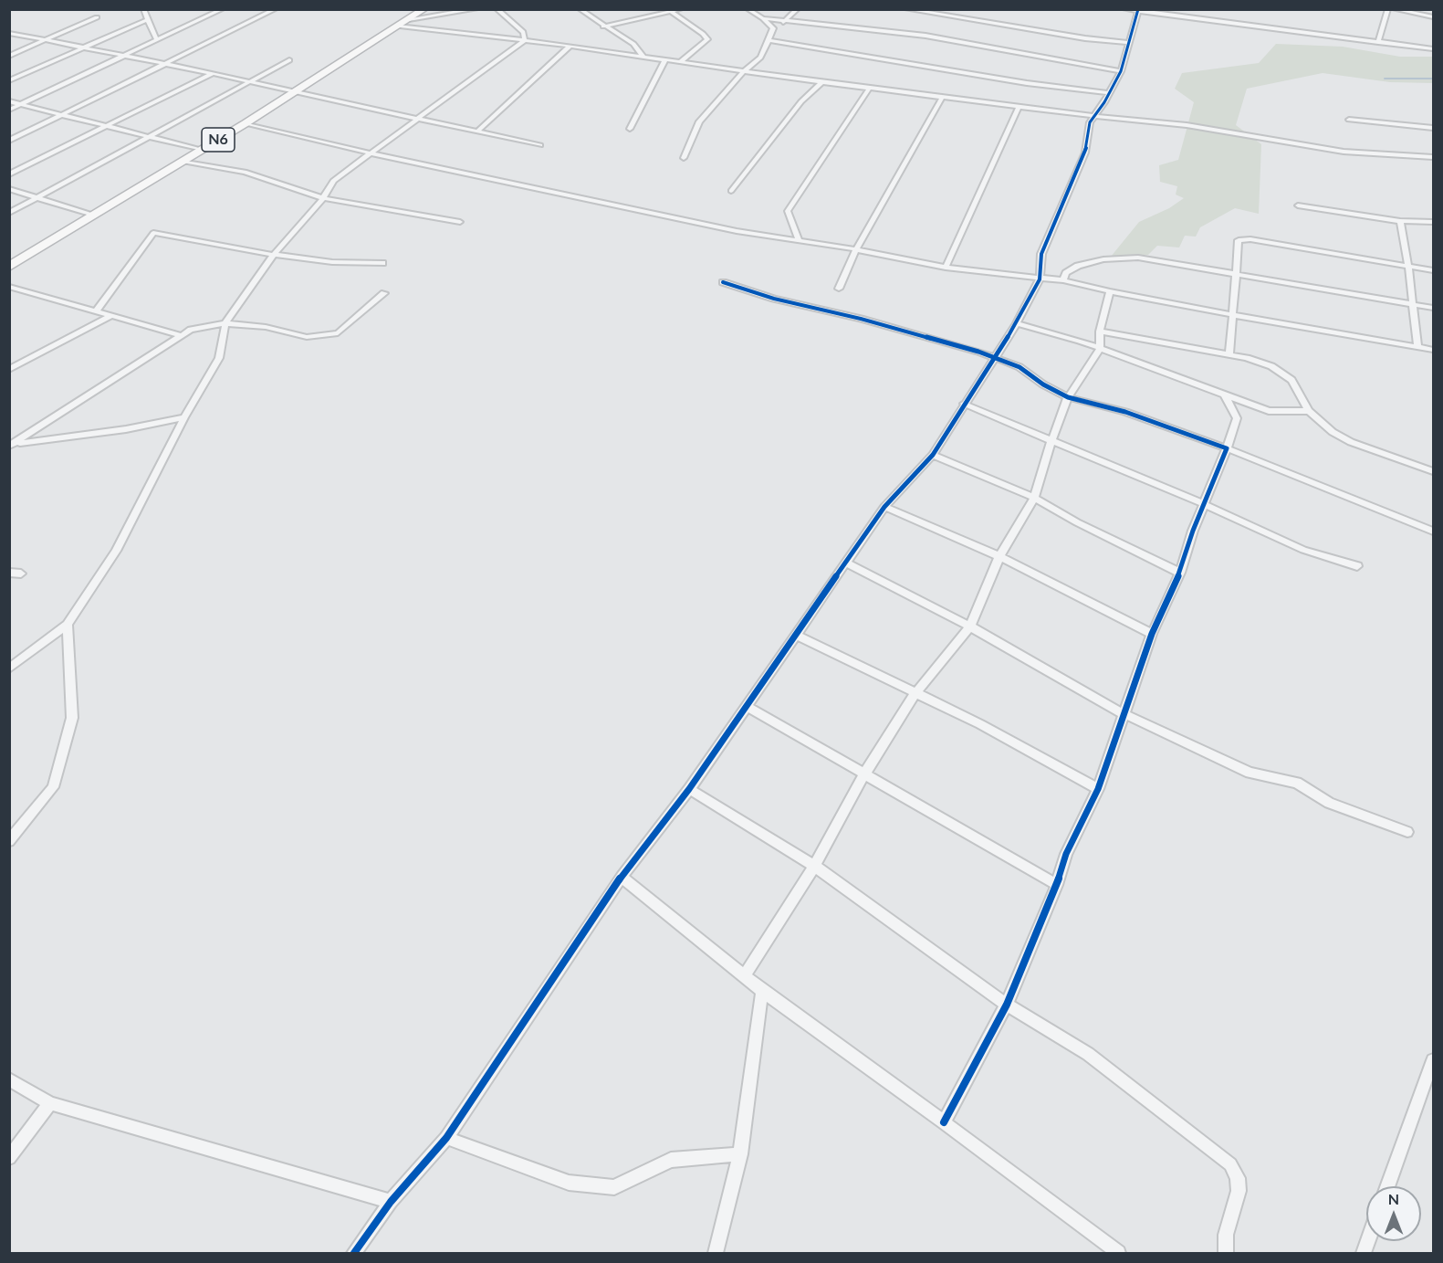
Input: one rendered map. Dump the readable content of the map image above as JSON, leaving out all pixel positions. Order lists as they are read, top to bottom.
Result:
{
  "streets": {
    "highway": ["N6"]
  },
  "north": "top"
}
